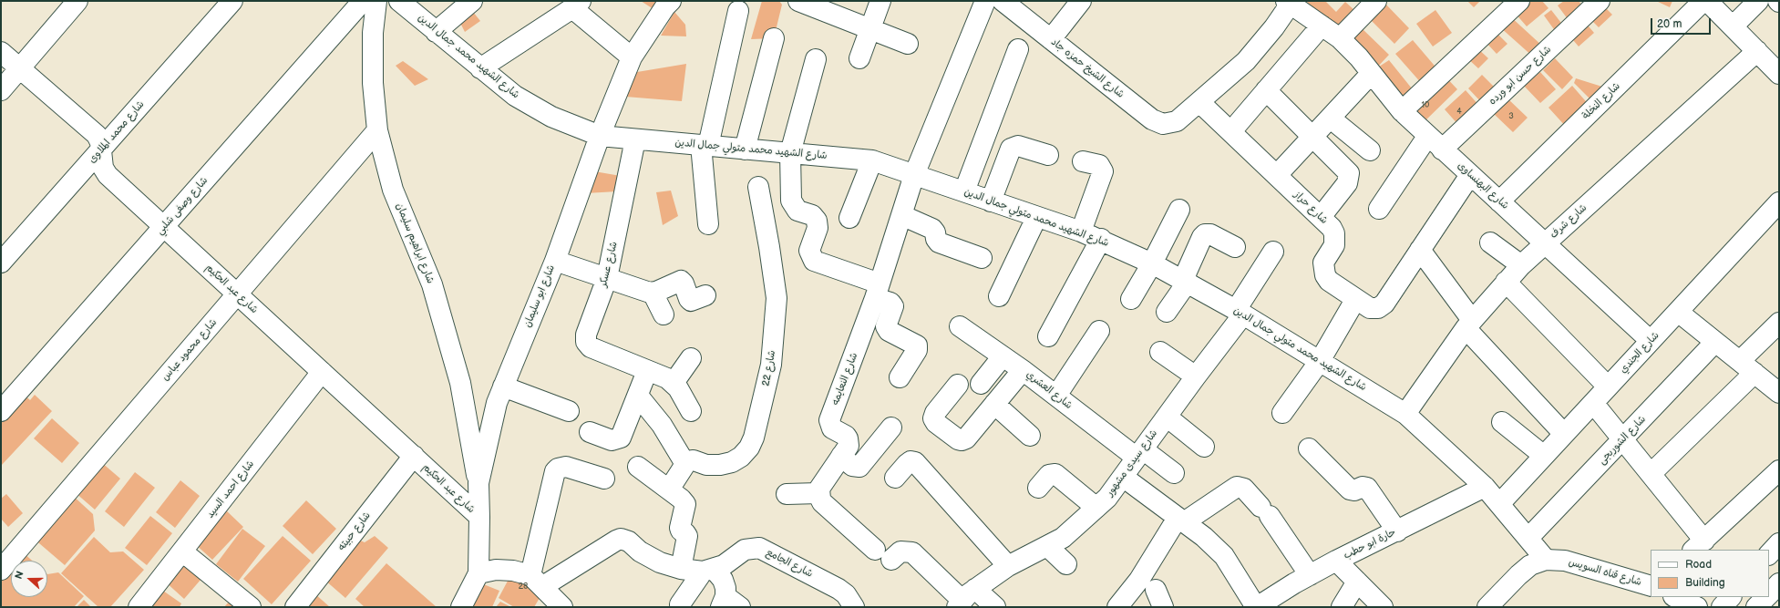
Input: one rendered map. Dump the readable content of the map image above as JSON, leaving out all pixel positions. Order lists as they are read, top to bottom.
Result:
{
  "streets": {
    "street": [
      "شارع الشهيد محمد جمال الدين",
      "شارع الشيخ حمزه جاد",
      "شارع حسن ابو ورده",
      "شارع النخلة",
      "شارع محمد الملاوى",
      "شارع الشهيد محمد متولي جمال الدين",
      "شارع البهنساوى",
      "شارع وصفى شلبي",
      "شارع حراز",
      "شارع شرف",
      "شارع ابراهيم سليمان",
      "شارع عسكر",
      "شارع عبد الحكيم",
      "شارع ابو سليمان",
      "شارع محمود عباس",
      "شارع الجندي",
      "شارع 22",
      "شارع النعايمه",
      "شارع العشري",
      "شارع الشوربجى",
      "شارع سيدى مشهور",
      "شارع احمد السيد",
      "شارع حبيته",
      "حارة ابو حطب",
      "شارع الجامع",
      "شارع قناه السويس"
    ]
  },
  "crossings": [
    ["شارع الشهيد محمد جمال الدين", "شارع الشهيد محمد متولي جمال الدين"],
    ["شارع الشهيد محمد جمال الدين", "شارع ابو سليمان"],
    ["شارع الشيخ حمزه جاد", "شارع حراز"],
    ["شارع حسن ابو ورده", "شارع البهنساوى"],
    ["شارع النخلة", "شارع البهنساوى"],
    ["شارع محمد الملاوى", "شارع عبد الحكيم"],
    ["شارع الشهيد محمد متولي جمال الدين", "شارع شرف"],
    ["شارع الشهيد محمد متولي جمال الدين", "شارع عسكر"],
    ["شارع الشهيد محمد متولي جمال الدين", "شارع ابو سليمان"],
    ["شارع الشهيد محمد متولي جمال الدين", "شارع الجندي"],
    ["شارع الشهيد محمد متولي جمال الدين", "شارع النعايمه"],
    ["شارع الشهيد محمد متولي جمال الدين", "شارع الشوربجى"],
    ["شارع الشهيد محمد متولي جمال الدين", "شارع سيدى مشهور"],
    ["شارع الشهيد محمد متولي جمال الدين", "حارة ابو حطب"],
    ["شارع الشهيد محمد متولي جمال الدين", "شارع قناه السويس"],
    ["شارع البهنساوى", "شارع شرف"],
    ["شارع البهنساوى", "شارع الجندي"],
    ["شارع وصفى شلبي", "شارع عبد الحكيم"],
    ["شارع ابراهيم سليمان", "شارع ابو سليمان"],
    ["شارع ابراهيم سليمان", "شارع محمود عباس"],
    ["شارع عبد الحكيم", "شارع ابو سليمان"],
    ["شارع عبد الحكيم", "شارع محمود عباس"],
    ["شارع عبد الحكيم", "شارع احمد السيد"],
    ["شارع عبد الحكيم", "شارع حبيته"],
    ["شارع العشري", "شارع سيدى مشهور"]
  ],
  "house_numbers": [
    "10",
    "4",
    "3",
    "28"
  ],
  "legend": ["Road", "Building"],
  "scale_bar": "20 m",
  "north": "left"
}
